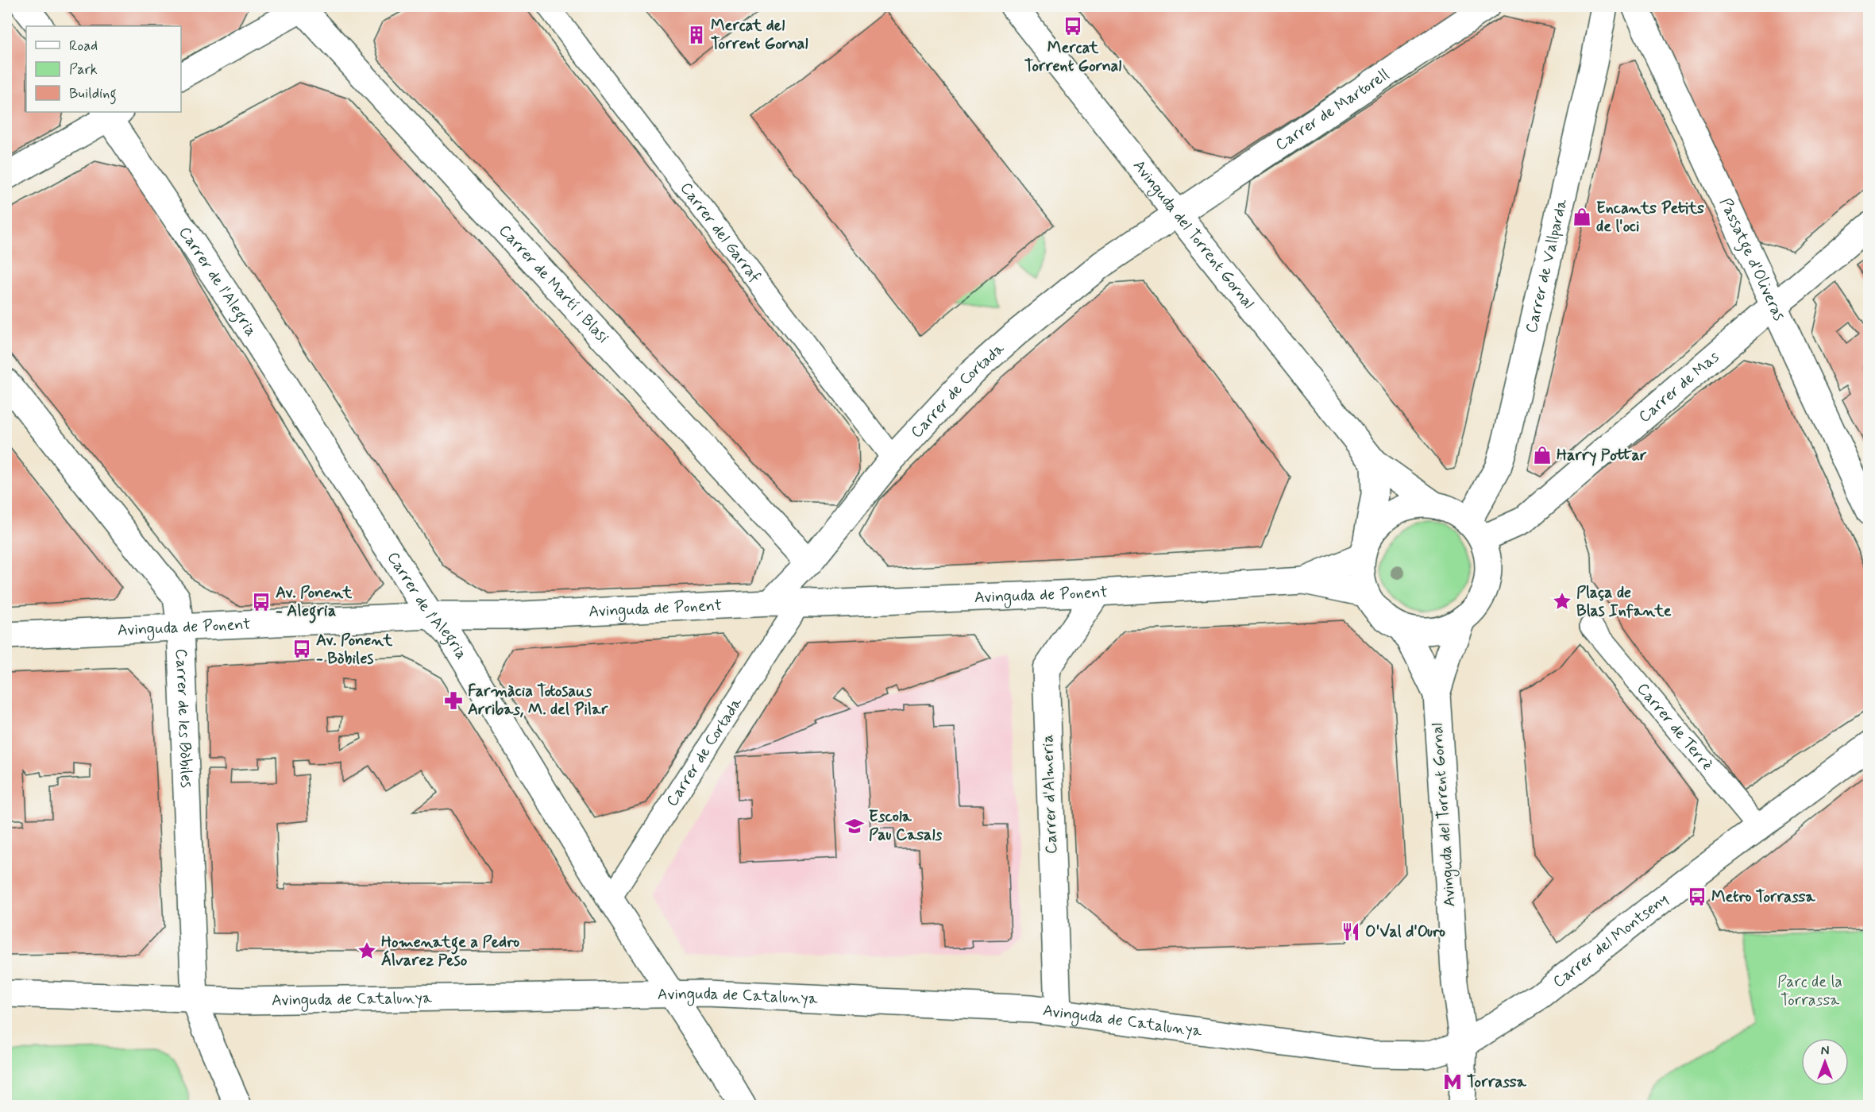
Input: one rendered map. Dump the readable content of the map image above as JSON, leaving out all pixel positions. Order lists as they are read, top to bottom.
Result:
{
  "streets": {
    "street": [
      "Carrer de Martorell",
      "Carrer del Garraf",
      "Avinguda del Torrent Gornal",
      "Passatge d'Oliveras",
      "Carrer de Vallparda",
      "Carrer de l'Alegria",
      "Carrer de Martí i Blasi",
      "Carrer de Mas",
      "Carrer de Cortada",
      "Avinguda de Ponent",
      "Carrer de les Bòbiles",
      "Carrer de Terrè",
      "Carrer d'Almeria",
      "Carrer del Montseny",
      "Avinguda de Catalunya"
    ]
  },
  "crossings": [
    ["Carrer de Martorell", "Avinguda del Torrent Gornal"],
    ["Carrer de Martorell", "Carrer de Cortada"],
    ["Carrer del Garraf", "Carrer de Cortada"],
    ["Avinguda del Torrent Gornal", "Carrer de Vallparda"],
    ["Avinguda del Torrent Gornal", "Carrer de Mas"],
    ["Avinguda del Torrent Gornal", "Carrer de Cortada"],
    ["Avinguda del Torrent Gornal", "Avinguda de Ponent"],
    ["Avinguda del Torrent Gornal", "Carrer del Montseny"],
    ["Avinguda del Torrent Gornal", "Avinguda de Catalunya"],
    ["Passatge d'Oliveras", "Carrer de Mas"],
    ["Carrer de Vallparda", "Carrer de Mas"],
    ["Carrer de Vallparda", "Avinguda de Ponent"],
    ["Carrer de l'Alegria", "Carrer de Cortada"],
    ["Carrer de l'Alegria", "Avinguda de Ponent"],
    ["Carrer de l'Alegria", "Avinguda de Catalunya"],
    ["Carrer de Martí i Blasi", "Carrer de Cortada"],
    ["Carrer de Mas", "Avinguda de Ponent"],
    ["Carrer de Cortada", "Avinguda de Ponent"],
    ["Avinguda de Ponent", "Carrer de les Bòbiles"],
    ["Avinguda de Ponent", "Carrer d'Almeria"],
    ["Carrer de les Bòbiles", "Avinguda de Catalunya"],
    ["Carrer de Terrè", "Carrer del Montseny"],
    ["Carrer d'Almeria", "Avinguda de Catalunya"],
    ["Carrer del Montseny", "Avinguda de Catalunya"]
  ],
  "parks": ["Parc de la Torrassa"],
  "places": {
    "bus stop": [
      "Mercat Torrent Gornal",
      "Av. Ponent - Alegria",
      "Av. Ponent - Bòbiles",
      "Metro Torrassa"
    ],
    "building": ["Mercat del Torrent Gornal"],
    "shop": ["Encants Petits de l'oci", "Harry Pottar"],
    "place": ["Plaça de Blas Infante", "Homenatge a Pedro Álvarez Peso"],
    "pharmacy": ["Farmàcia Totosaus Arribas, M. del Pilar"],
    "school or university": ["Escola Pau Casals"],
    "restaurant": ["O'Val d'Ouro"],
    "metro station": ["Torrassa"]
  },
  "legend": ["Road", "Park", "Building"],
  "north": "top"
}
